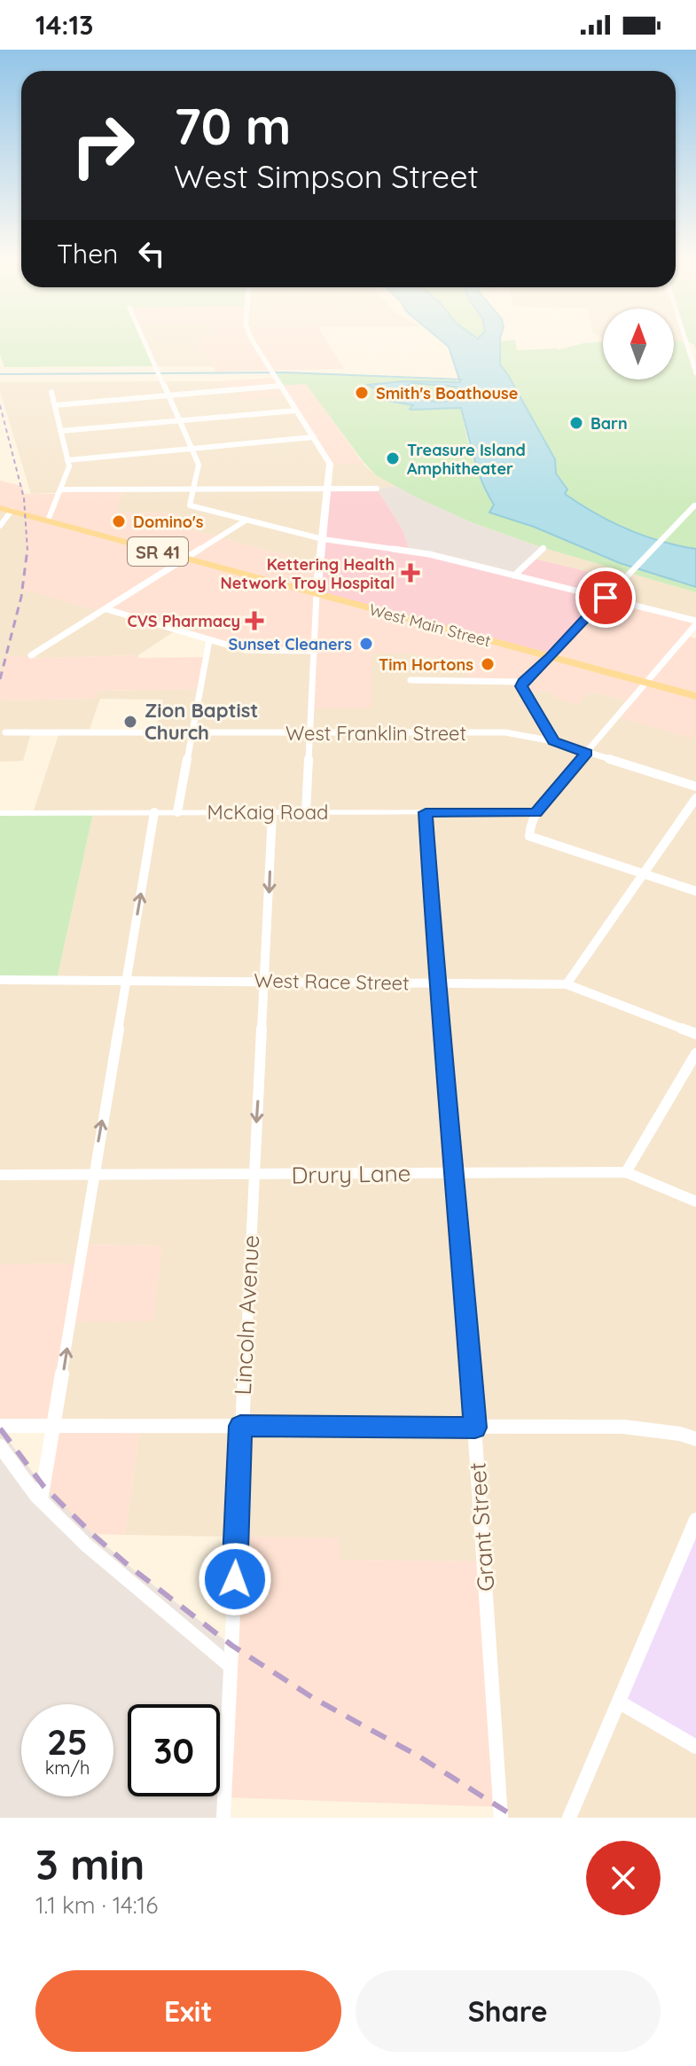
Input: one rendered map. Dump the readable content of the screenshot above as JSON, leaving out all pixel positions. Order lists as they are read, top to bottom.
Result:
{
  "streets": {
    "main road": ["SR 41", "West Main Street"],
    "street": [
      "West Franklin Street",
      "McKaig Road",
      "West Race Street",
      "Drury Lane",
      "Lincoln Avenue",
      "Grant Street"
    ]
  },
  "crossings": [
    ["McKaig Road", "Lincoln Avenue"],
    ["McKaig Road", "Grant Street"],
    ["West Race Street", "Lincoln Avenue"],
    ["West Race Street", "Grant Street"],
    ["Drury Lane", "Lincoln Avenue"],
    ["Drury Lane", "Grant Street"]
  ],
  "one_way": ["Lincoln Avenue"],
  "places": {
    "other": [
      "Smith's Boathouse",
      "Barn",
      "Treasure Island Amphitheater",
      "Domino's",
      "Sunset Cleaners",
      "Tim Hortons",
      "Zion Baptist Church"
    ],
    "health": ["Kettering Health Network Troy Hospital", "CVS Pharmacy"]
  },
  "north": "top",
  "page": {
    "status": "14:13",
    "turn": ["70 m", "West Simpson Street"],
    "then": "Then",
    "speed": "25 km/h",
    "limit": "30",
    "heading": ["3 min", "1.1 km · 14:16"],
    "buttons": ["Exit", "Share"]
  }
}
